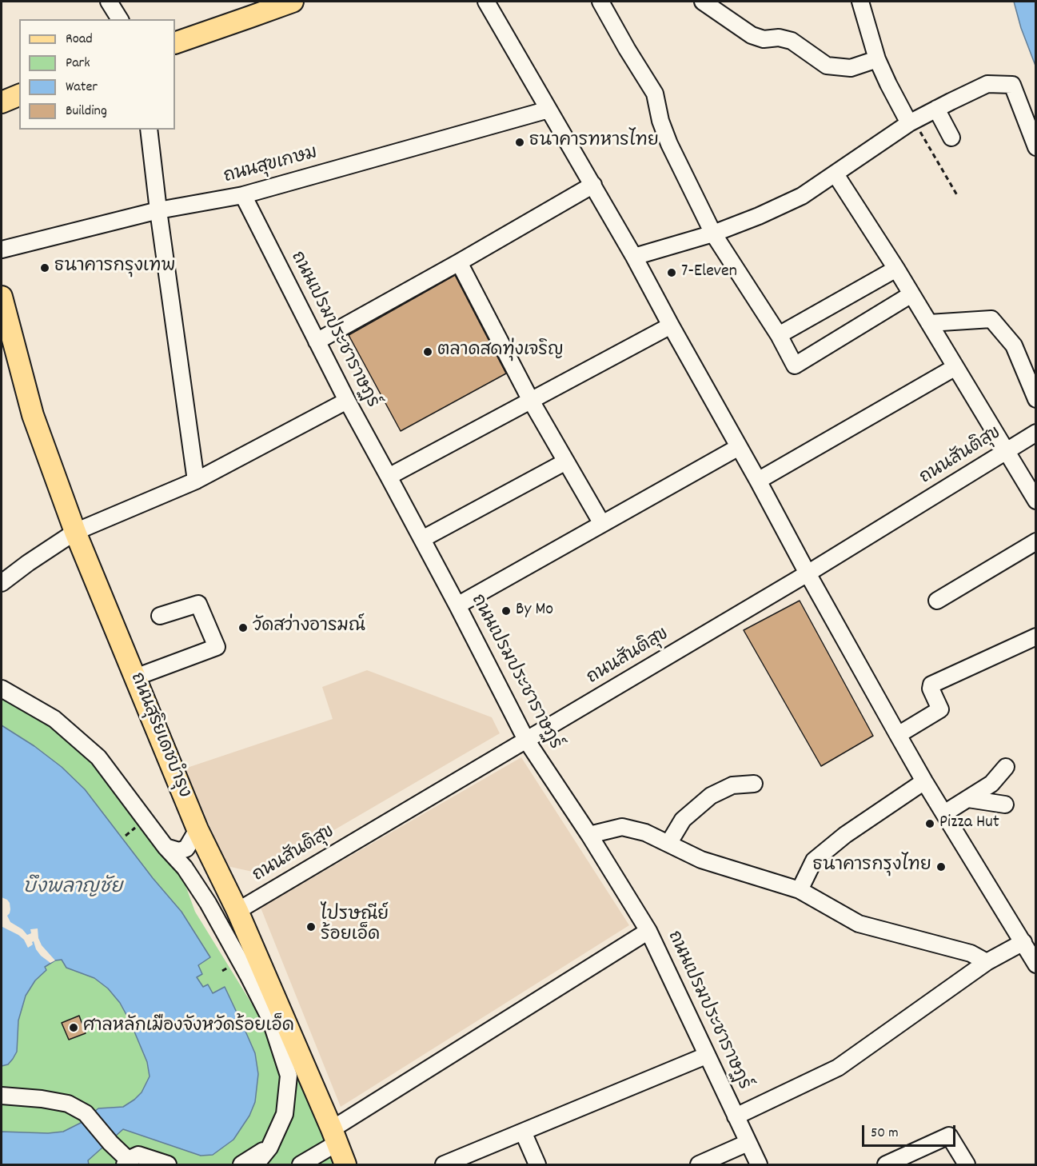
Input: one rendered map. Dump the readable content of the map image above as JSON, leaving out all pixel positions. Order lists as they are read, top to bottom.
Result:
{
  "streets": {
    "main road": ["ถนนสุริยเดชบำรุง"],
    "street": ["ถนนสุขเกษม", "ถนนเปรมประชาราษฏร์", "ถนนสันติสุข"]
  },
  "crossings": [
    ["ถนนสุขเกษม", "ถนนเปรมประชาราษฏร์"],
    ["ถนนเปรมประชาราษฏร์", "ถนนสันติสุข"],
    ["ถนนสันติสุข", "ถนนสุริยเดชบำรุง"]
  ],
  "water": ["บึงพลาญชัย"],
  "places": [
    "ธนาคารทหารไทย",
    "ธนาคารกรุงเทพ",
    "7-Eleven",
    "ตลาดสดทุ่งเจริญ",
    "By Mo",
    "วัดสว่างอารมณ์",
    "Pizza Hut",
    "ธนาคารกรุงไทย",
    "ไปรษณีย์ ร้อยเอ็ด",
    "ศาลหลักเมืองจังหวัดร้อยเอ็ด"
  ],
  "legend": [
    "Road",
    "Park",
    "Water",
    "Building"
  ],
  "scale_bar": "50 m"
}
